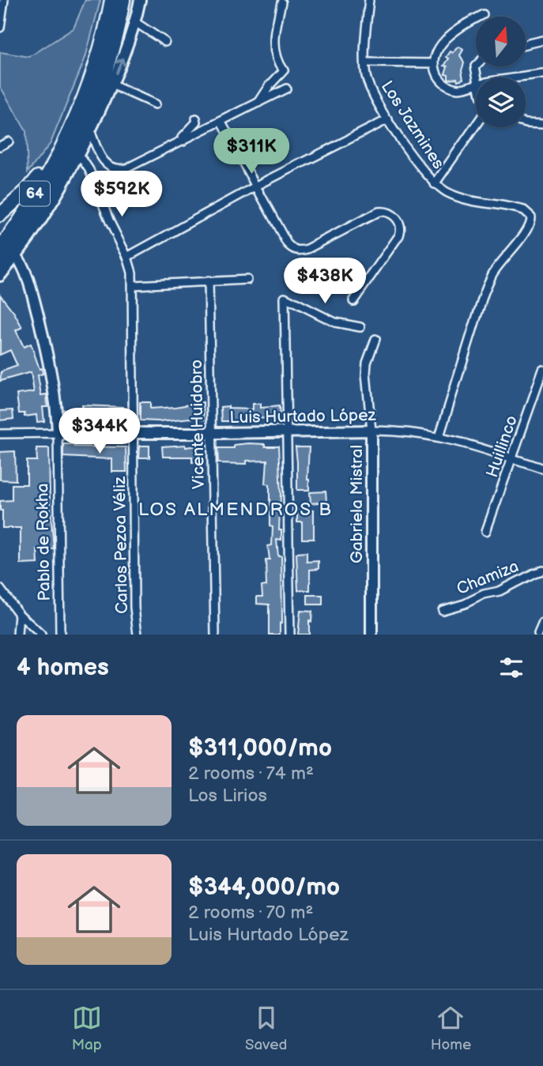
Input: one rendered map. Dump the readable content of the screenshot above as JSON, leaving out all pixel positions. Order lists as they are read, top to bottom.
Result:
{
  "streets": {
    "highway": ["64"],
    "street": [
      "Los Jazmines",
      "Luis Hurtado López",
      "Vicente Huidobro",
      "Huillinco",
      "Gabriela Mistral",
      "Pablo de Rokha",
      "Carlos Pezoa Véliz",
      "Chamiza"
    ]
  },
  "crossings": [
    ["Los Jazmines", "Luis Hurtado López"],
    ["Luis Hurtado López", "Vicente Huidobro"],
    ["Luis Hurtado López", "Huillinco"],
    ["Luis Hurtado López", "Gabriela Mistral"],
    ["Luis Hurtado López", "Pablo de Rokha"],
    ["Luis Hurtado López", "Carlos Pezoa Véliz"]
  ],
  "districts": ["LOS ALMENDROS B"],
  "north": "top",
  "page": {
    "price": [
      "$311K",
      "$592K",
      "$438K",
      "$344K"
    ],
    "heading": "4 homes",
    "list": [
      {
        "name": "$311,000/mo",
        "note": "2 rooms · 74 m² · Los Lirios"
      },
      {
        "name": "$344,000/mo",
        "note": "2 rooms · 70 m² · Luis Hurtado López"
      }
    ],
    "tabs": ["Map", "Saved", "Home"]
  }
}
